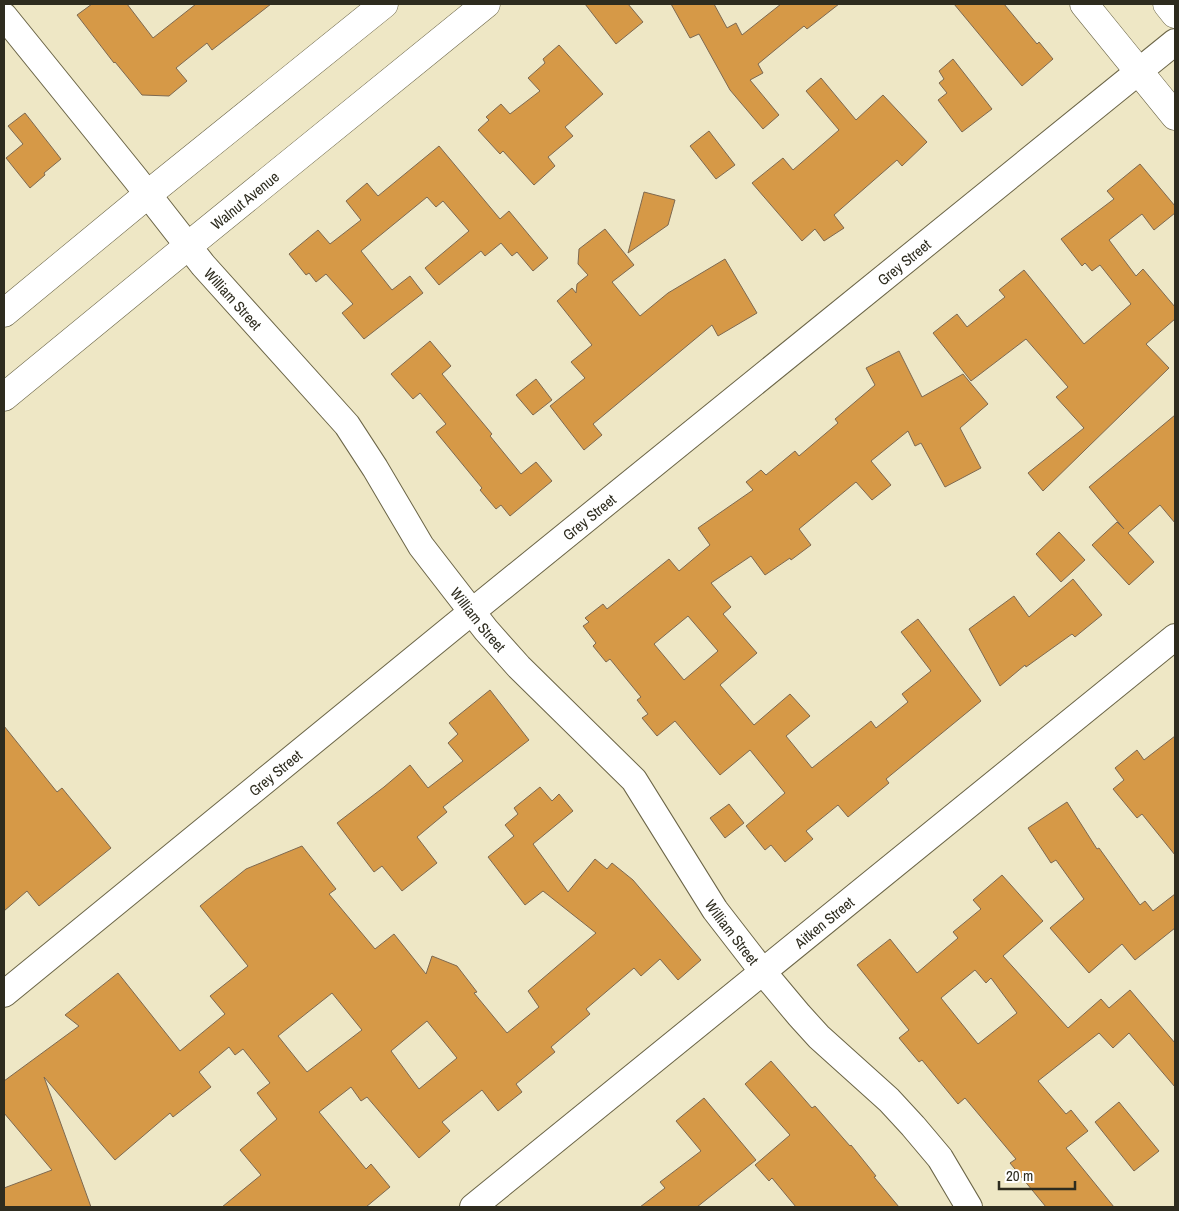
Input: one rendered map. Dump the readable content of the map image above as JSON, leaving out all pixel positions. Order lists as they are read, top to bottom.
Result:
{
  "streets": {
    "street": [
      "Walnut Avenue",
      "Grey Street",
      "William Street",
      "Aitken Street"
    ]
  },
  "crossings": [
    ["Walnut Avenue", "William Street"],
    ["Grey Street", "William Street"],
    ["William Street", "Aitken Street"]
  ],
  "scale_bar": "20 m"
}
